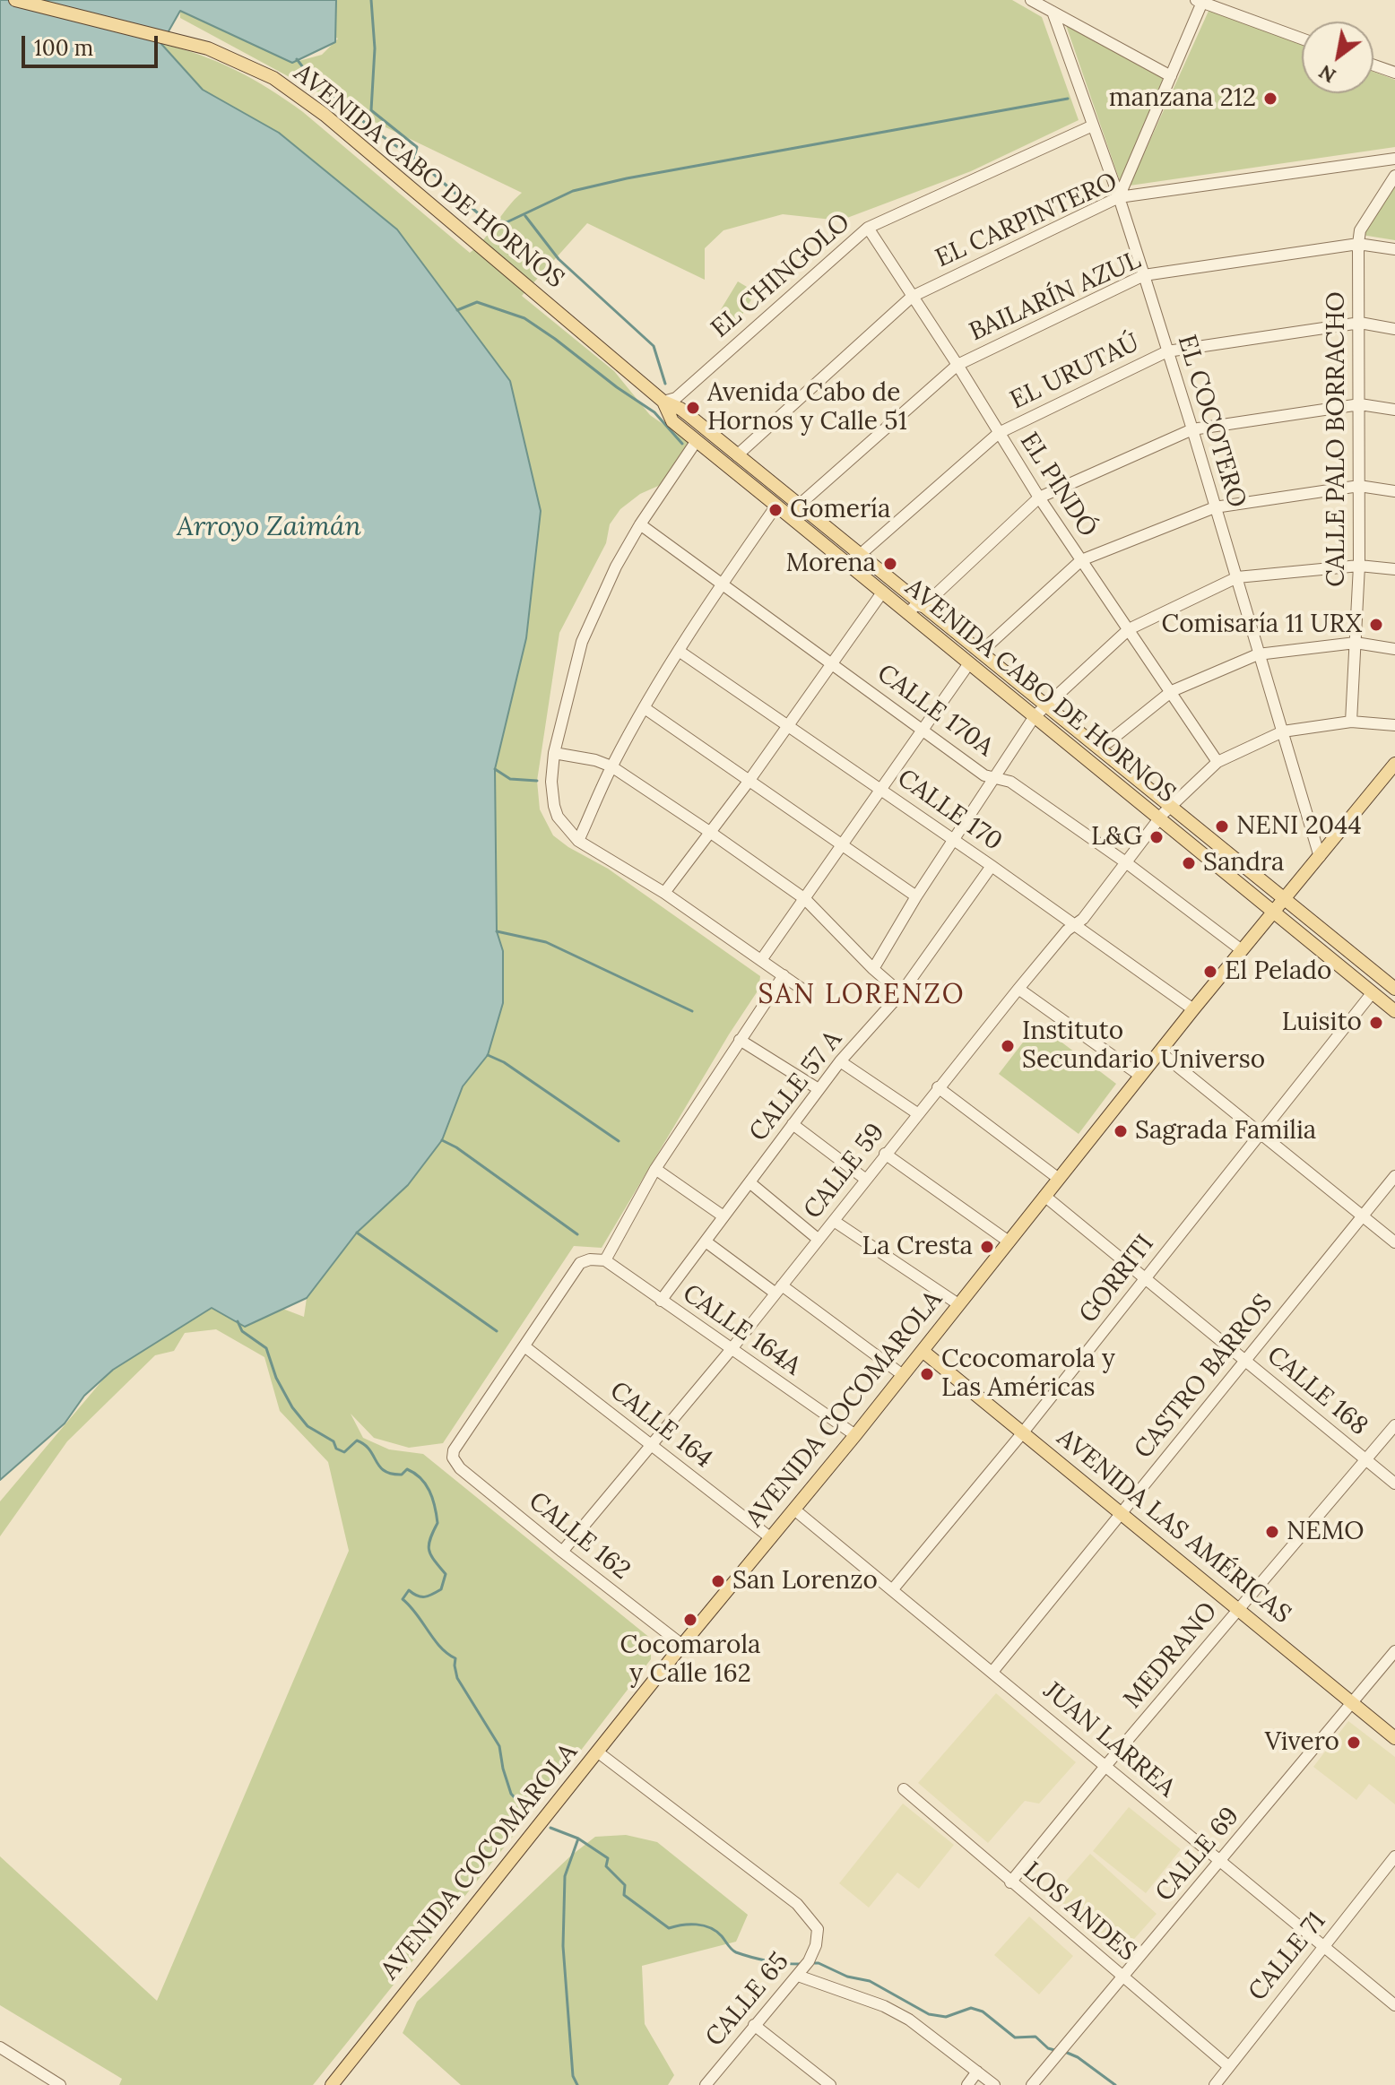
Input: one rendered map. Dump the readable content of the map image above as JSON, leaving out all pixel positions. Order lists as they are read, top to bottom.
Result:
{
  "streets": {
    "main road": ["AVENIDA CABO DE HORNOS", "AVENIDA COCOMAROLA", "AVENIDA LAS AMÉRICAS"],
    "street": [
      "EL CARPINTERO",
      "EL CHINGOLO",
      "BAILARÍN AZUL",
      "EL URUTAÚ",
      "EL COCOTERO",
      "CALLE PALO BORRACHO",
      "EL PINDÓ",
      "CALLE 170A",
      "CALLE 170",
      "CALLE 57 A",
      "CALLE 59",
      "GORRITI",
      "CALLE 164A",
      "CASTRO BARROS",
      "CALLE 168",
      "CALLE 164",
      "CALLE 162",
      "MEDRANO",
      "JUAN LARREA",
      "CALLE 69",
      "LOS ANDES",
      "CALLE 71",
      "CALLE 65"
    ]
  },
  "crossings": [
    ["AVENIDA CABO DE HORNOS", "EL CARPINTERO"],
    ["AVENIDA CABO DE HORNOS", "EL CHINGOLO"],
    ["AVENIDA CABO DE HORNOS", "BAILARÍN AZUL"],
    ["AVENIDA CABO DE HORNOS", "EL URUTAÚ"],
    ["AVENIDA CABO DE HORNOS", "CALLE 59"],
    ["AVENIDA CABO DE HORNOS", "GORRITI"],
    ["AVENIDA CABO DE HORNOS", "AVENIDA COCOMAROLA"],
    ["EL CARPINTERO", "EL COCOTERO"],
    ["EL CARPINTERO", "EL PINDÓ"],
    ["EL CHINGOLO", "EL COCOTERO"],
    ["EL CHINGOLO", "EL PINDÓ"],
    ["BAILARÍN AZUL", "EL COCOTERO"],
    ["BAILARÍN AZUL", "CALLE PALO BORRACHO"],
    ["BAILARÍN AZUL", "EL PINDÓ"],
    ["EL URUTAÚ", "EL COCOTERO"],
    ["EL URUTAÚ", "CALLE PALO BORRACHO"],
    ["EL URUTAÚ", "EL PINDÓ"],
    ["EL COCOTERO", "CALLE 59"],
    ["EL COCOTERO", "AVENIDA COCOMAROLA"],
    ["CALLE PALO BORRACHO", "CALLE 59"],
    ["EL PINDÓ", "CALLE 59"],
    ["CALLE 170A", "CALLE 59"],
    ["CALLE 170A", "AVENIDA COCOMAROLA"],
    ["CALLE 170", "CALLE 57 A"],
    ["CALLE 170", "CALLE 59"],
    ["CALLE 170", "AVENIDA COCOMAROLA"],
    ["CALLE 57 A", "CALLE 164A"],
    ["CALLE 59", "CALLE 164A"],
    ["CALLE 59", "CALLE 164"],
    ["CALLE 59", "CALLE 162"],
    ["GORRITI", "CALLE 168"],
    ["GORRITI", "AVENIDA LAS AMÉRICAS"],
    ["GORRITI", "JUAN LARREA"],
    ["CALLE 164A", "AVENIDA COCOMAROLA"],
    ["CASTRO BARROS", "CALLE 168"],
    ["CASTRO BARROS", "AVENIDA LAS AMÉRICAS"],
    ["CASTRO BARROS", "JUAN LARREA"],
    ["CALLE 168", "AVENIDA COCOMAROLA"],
    ["CALLE 168", "MEDRANO"],
    ["AVENIDA COCOMAROLA", "CALLE 164"],
    ["AVENIDA COCOMAROLA", "AVENIDA LAS AMÉRICAS"],
    ["AVENIDA COCOMAROLA", "CALLE 162"],
    ["AVENIDA COCOMAROLA", "JUAN LARREA"],
    ["AVENIDA COCOMAROLA", "CALLE 65"],
    ["CALLE 164", "CALLE 162"],
    ["AVENIDA LAS AMÉRICAS", "MEDRANO"],
    ["AVENIDA LAS AMÉRICAS", "CALLE 69"],
    ["MEDRANO", "JUAN LARREA"],
    ["MEDRANO", "LOS ANDES"],
    ["JUAN LARREA", "CALLE 69"],
    ["JUAN LARREA", "CALLE 71"],
    ["CALLE 69", "LOS ANDES"],
    ["LOS ANDES", "CALLE 71"]
  ],
  "districts": ["SAN LORENZO"],
  "water": ["Arroyo Zaimán"],
  "places": [
    "manzana 212",
    "Avenida Cabo de Hornos y Calle 51",
    "Gomería",
    "Morena",
    "Comisaría 11 URX",
    "NENI 2044",
    "L&G",
    "Sandra",
    "El Pelado",
    "Luisito",
    "Instituto Secundario Universo",
    "Sagrada Familia",
    "La Cresta",
    "Ccocomarola y Las Américas",
    "NEMO",
    "San Lorenzo",
    "Cocomarola y Calle 162",
    "Vivero"
  ],
  "scale_bar": "100 m",
  "north": "bottom left"
}
